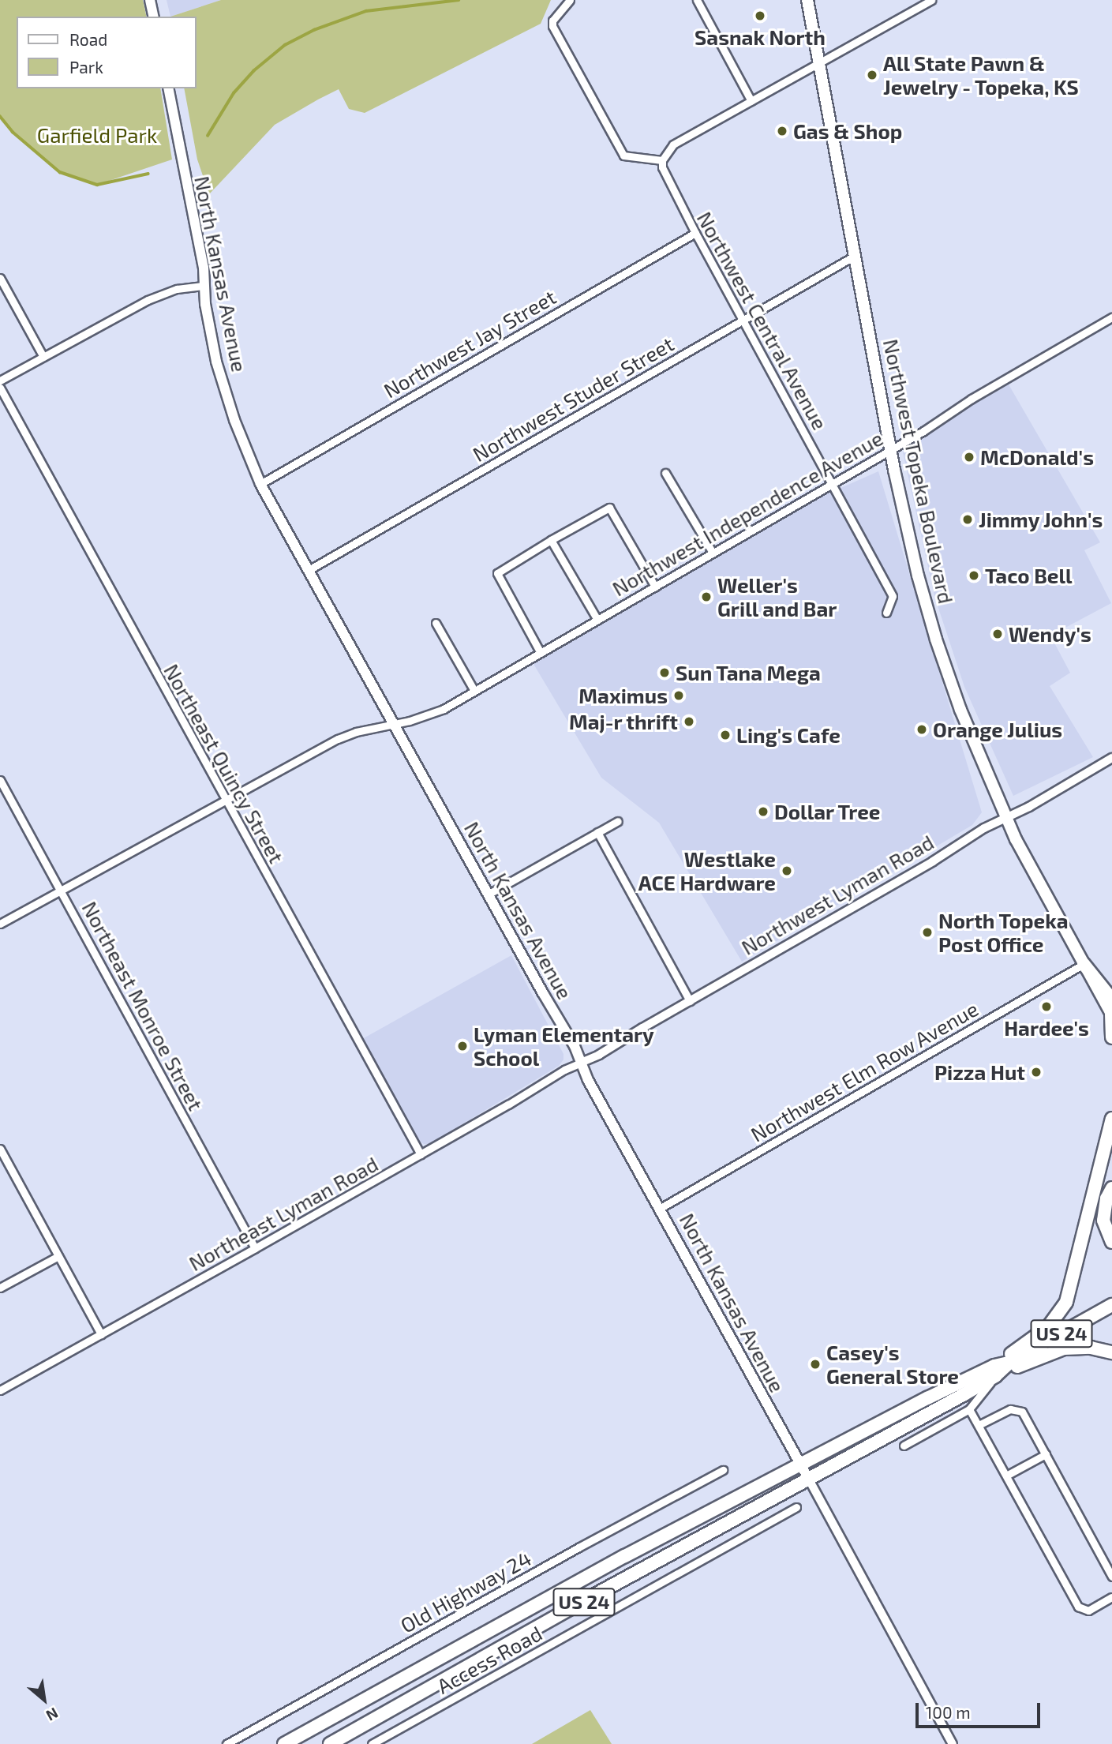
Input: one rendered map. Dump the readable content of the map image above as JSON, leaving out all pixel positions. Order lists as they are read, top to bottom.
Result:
{
  "streets": {
    "highway": ["US 24"],
    "main road": ["North Kansas Avenue", "Northwest Topeka Boulevard"],
    "street": [
      "Northwest Central Avenue",
      "Northwest Jay Street",
      "Northwest Studer Street",
      "Northwest Independence Avenue",
      "Northeast Quincy Street",
      "Northwest Lyman Road",
      "Northeast Monroe Street",
      "Northwest Elm Row Avenue",
      "Northeast Lyman Road",
      "Old Highway 24",
      "Access Road"
    ]
  },
  "crossings": [
    ["North Kansas Avenue", "Northwest Jay Street"],
    ["North Kansas Avenue", "Northwest Studer Street"],
    ["North Kansas Avenue", "Northwest Independence Avenue"],
    ["North Kansas Avenue", "Northwest Lyman Road"],
    ["North Kansas Avenue", "Northwest Elm Row Avenue"],
    ["North Kansas Avenue", "Northeast Lyman Road"],
    ["North Kansas Avenue", "US 24"],
    ["Northwest Central Avenue", "Northwest Jay Street"],
    ["Northwest Central Avenue", "Northwest Studer Street"],
    ["Northwest Central Avenue", "Northwest Independence Avenue"],
    ["Northwest Studer Street", "Northwest Topeka Boulevard"],
    ["Northwest Topeka Boulevard", "Northwest Independence Avenue"],
    ["Northwest Topeka Boulevard", "Northwest Lyman Road"],
    ["Northwest Topeka Boulevard", "Northwest Elm Row Avenue"],
    ["Northwest Independence Avenue", "Northeast Quincy Street"],
    ["Northwest Independence Avenue", "Northeast Monroe Street"],
    ["Northeast Quincy Street", "Northeast Lyman Road"],
    ["Northwest Lyman Road", "Northeast Lyman Road"],
    ["Northeast Monroe Street", "Northeast Lyman Road"]
  ],
  "parks": ["Garfield Park"],
  "places": [
    "Sasnak North",
    "All State Pawn & Jewelry - Topeka, KS",
    "Gas & Shop",
    "McDonald's",
    "Jimmy John's",
    "Taco Bell",
    "Weller's Grill and Bar",
    "Wendy's",
    "Sun Tana Mega",
    "Maximus",
    "Maj-r thrift",
    "Orange Julius",
    "Ling's Cafe",
    "Dollar Tree",
    "Westlake ACE Hardware",
    "North Topeka Post Office",
    "Hardee's",
    "Lyman Elementary School",
    "Pizza Hut",
    "Casey's General Store"
  ],
  "legend": ["Road", "Park"],
  "scale_bar": "100 m",
  "north": "bottom right"
}
